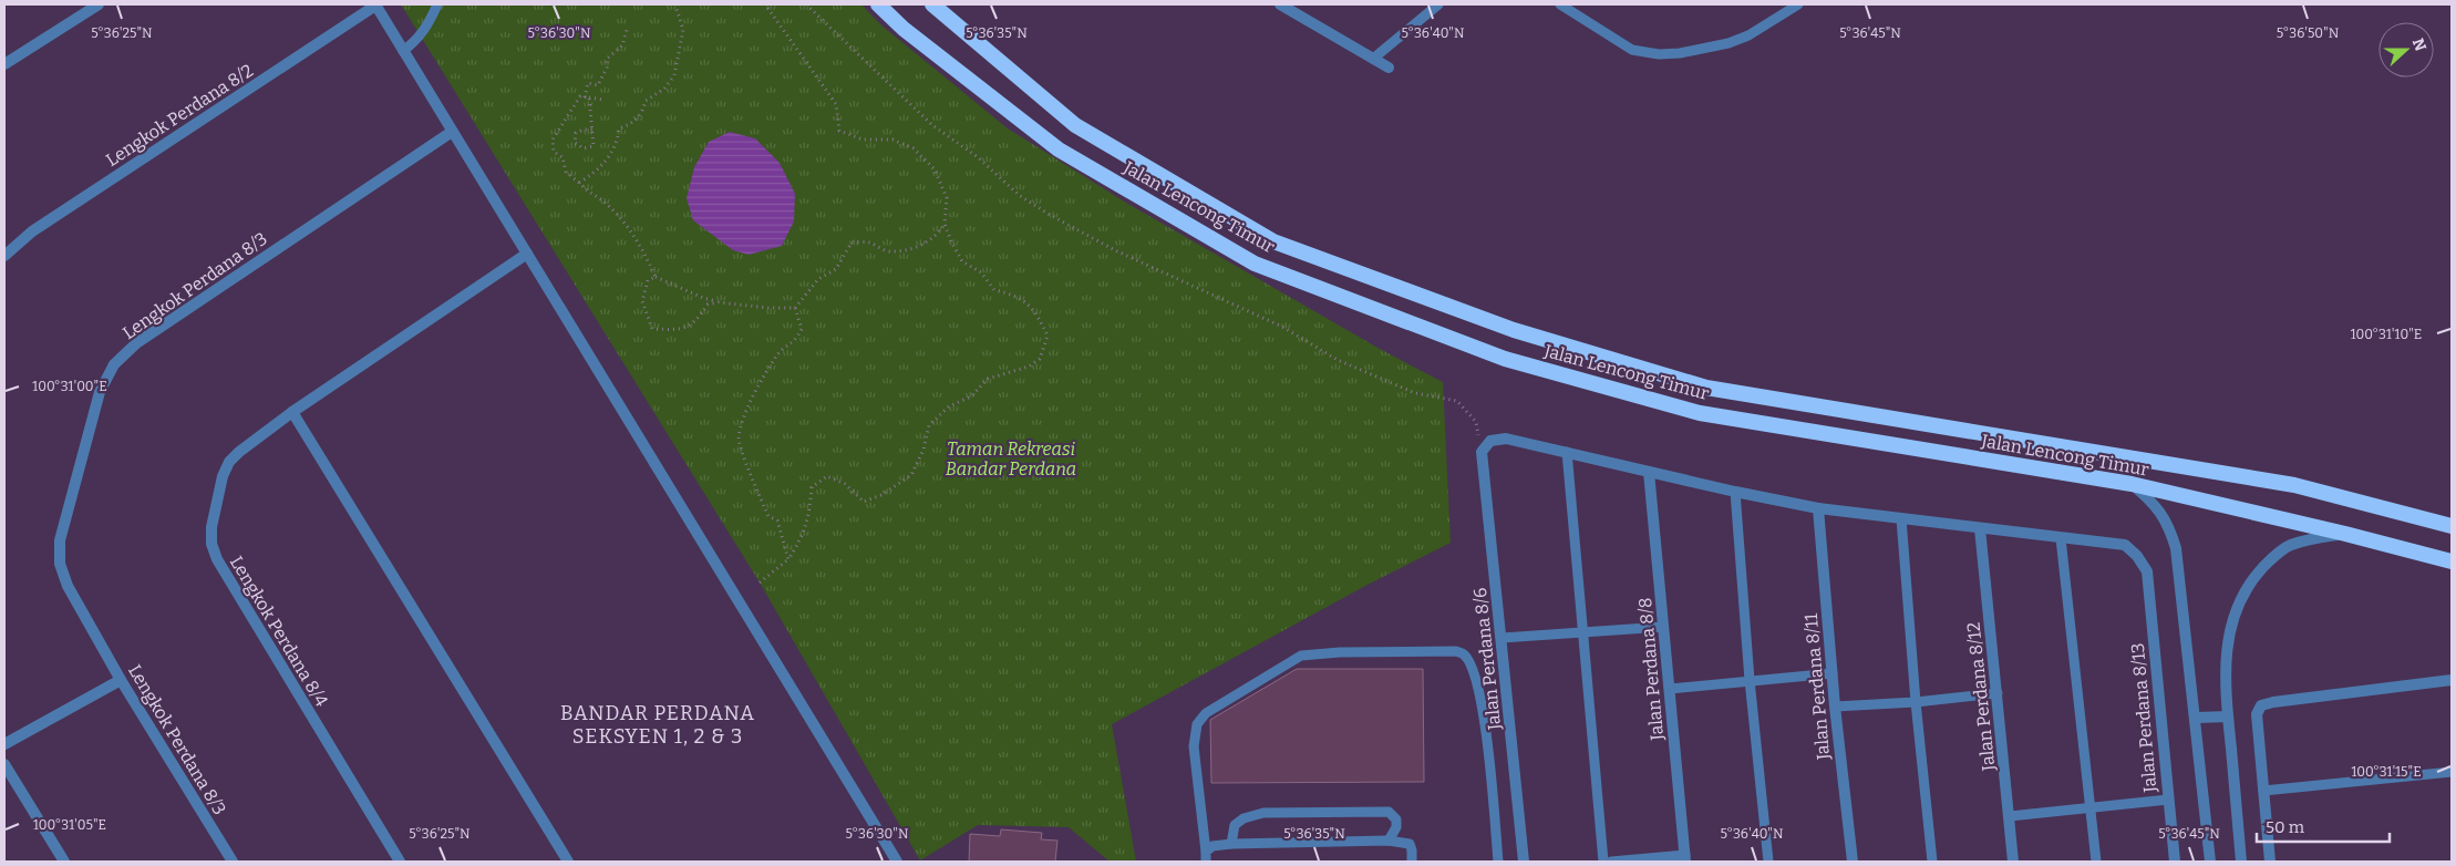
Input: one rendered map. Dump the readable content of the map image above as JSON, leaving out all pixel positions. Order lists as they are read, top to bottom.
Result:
{
  "streets": {
    "highway": ["Jalan Lencong Timur"],
    "street": [
      "Lengkok Perdana 8/2",
      "Lengkok Perdana 8/3",
      "Lengkok Perdana 8/4",
      "Jalan Perdana 8/6",
      "Jalan Perdana 8/8",
      "Jalan Perdana 8/11",
      "Jalan Perdana 8/12",
      "Jalan Perdana 8/13"
    ]
  },
  "districts": ["BANDAR PERDANA SEKSYEN 1, 2 & 3"],
  "parks": ["Taman Rekreasi Bandar Perdana"],
  "scale_bar": "50 m",
  "north": "right",
  "coordinates": [
    "5°36'25\"N",
    "5°36'40\"N",
    "5°36'45\"N",
    "5°36'30\"N",
    "5°36'35\"N",
    "5°36'50\"N",
    "100°31'10\"E",
    "100°31'00\"E",
    "100°31'15\"E",
    "100°31'05\"E"
  ]
}
